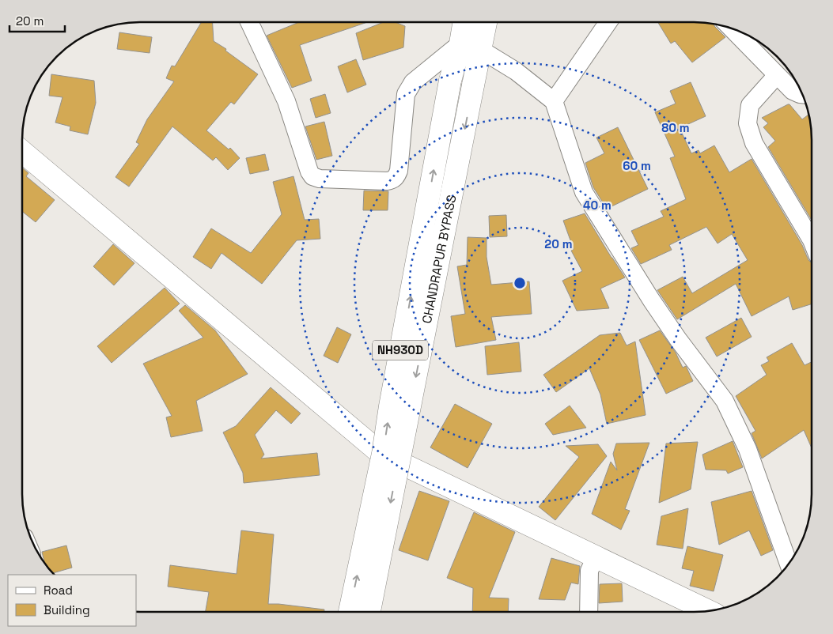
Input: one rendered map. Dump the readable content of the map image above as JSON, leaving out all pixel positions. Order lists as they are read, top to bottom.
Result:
{
  "streets": {
    "main road": ["CHANDRAPUR BYPASS", "NH930D"]
  },
  "legend": ["Road", "Building"],
  "scale_bar": "20 m",
  "rings": [
    "80 m",
    "60 m",
    "40 m",
    "20 m"
  ]
}
